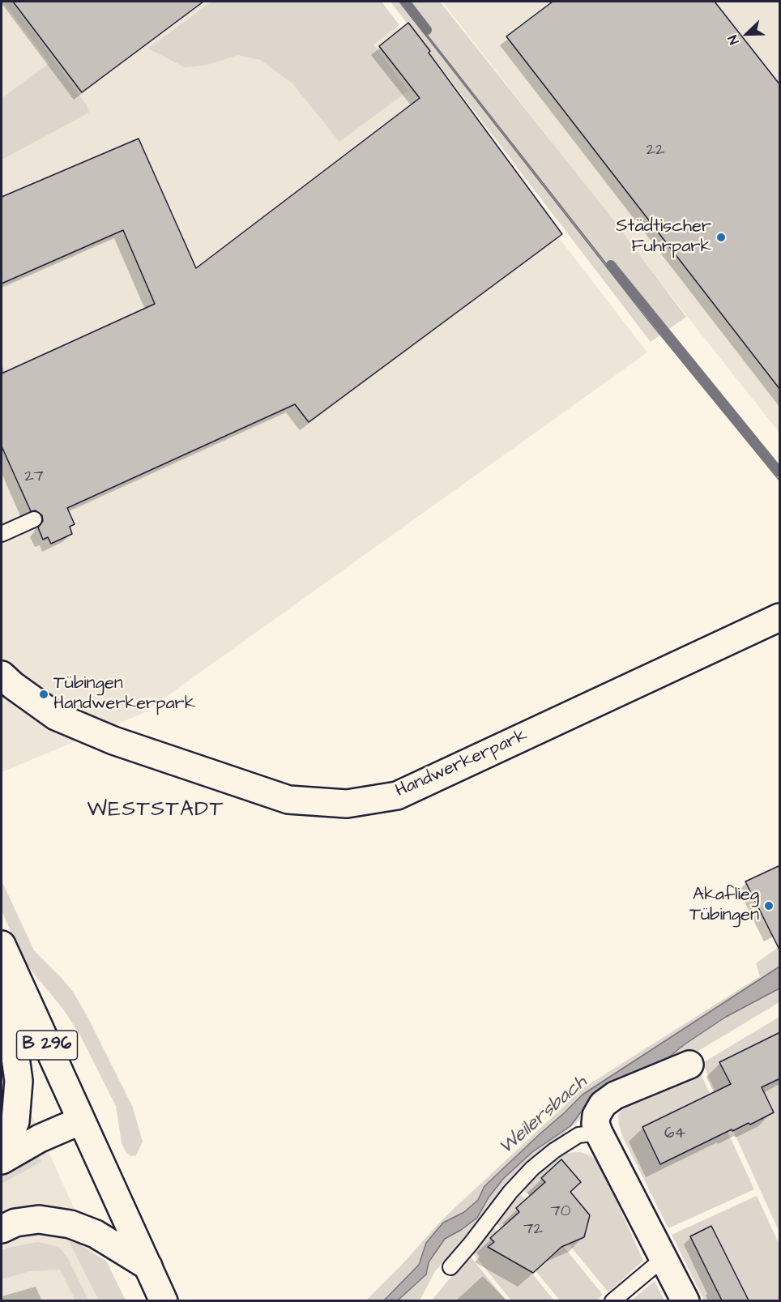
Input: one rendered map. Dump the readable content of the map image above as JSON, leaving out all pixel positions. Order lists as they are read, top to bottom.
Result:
{
  "streets": {
    "street": ["Handwerkerpark", "B 296"]
  },
  "districts": ["WESTSTADT"],
  "water": ["Weilersbach"],
  "places": ["Städtischer Fuhrpark", "Tübingen Handwerkerpark", "Akaflieg Tübingen"],
  "house_numbers": [
    "22",
    "27",
    "64",
    "70",
    "72"
  ],
  "north": "bottom left"
}
